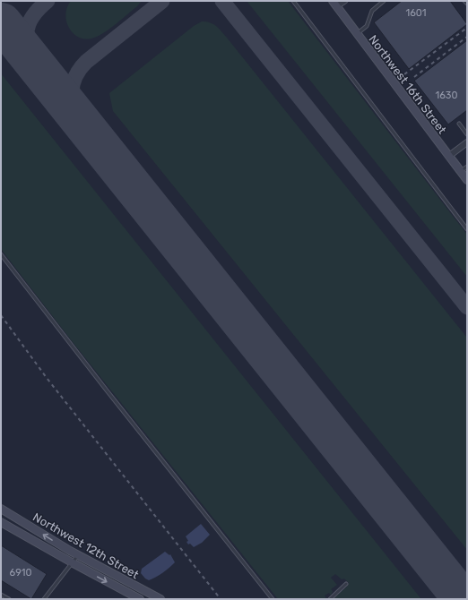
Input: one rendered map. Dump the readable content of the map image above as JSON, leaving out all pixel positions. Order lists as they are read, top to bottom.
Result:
{
  "streets": {
    "main road": ["Northwest 16th Street", "Northwest 12th Street"]
  },
  "house_numbers": ["1601", "1630", "6910"]
}
